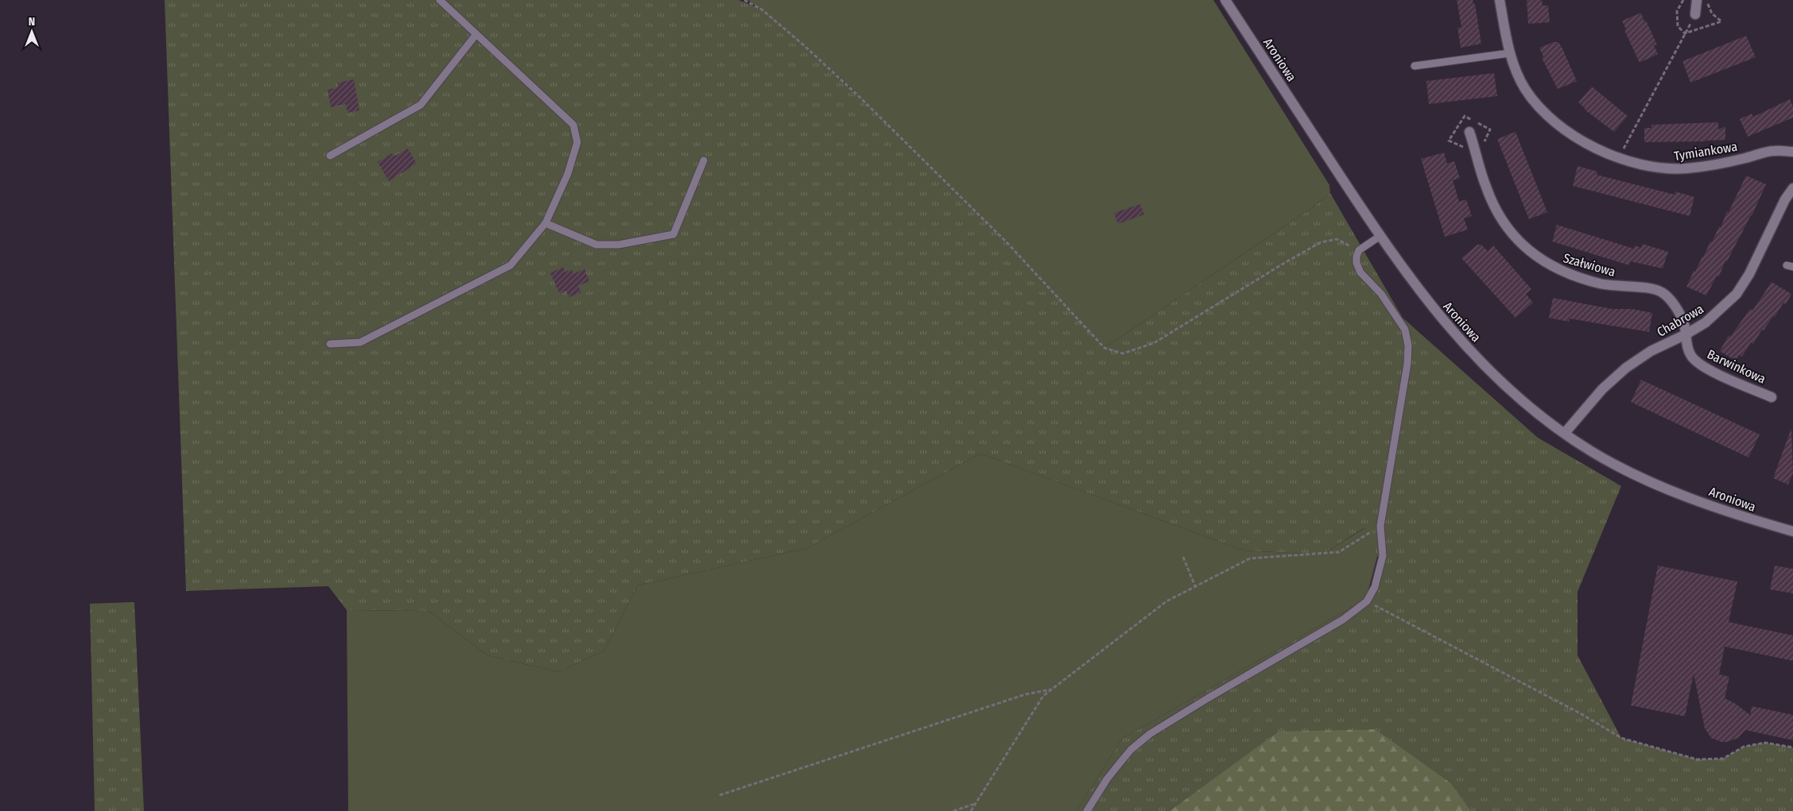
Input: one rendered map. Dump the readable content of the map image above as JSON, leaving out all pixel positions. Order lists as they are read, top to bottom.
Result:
{
  "streets": {
    "street": [
      "Aroniowa",
      "Tymiankowa",
      "Szałwiowa",
      "Chabrowa",
      "Barwinkowa"
    ]
  },
  "crossings": [
    ["Aroniowa", "Chabrowa"],
    ["Szałwiowa", "Chabrowa"],
    ["Szałwiowa", "Barwinkowa"],
    ["Chabrowa", "Barwinkowa"]
  ],
  "north": "top"
}
